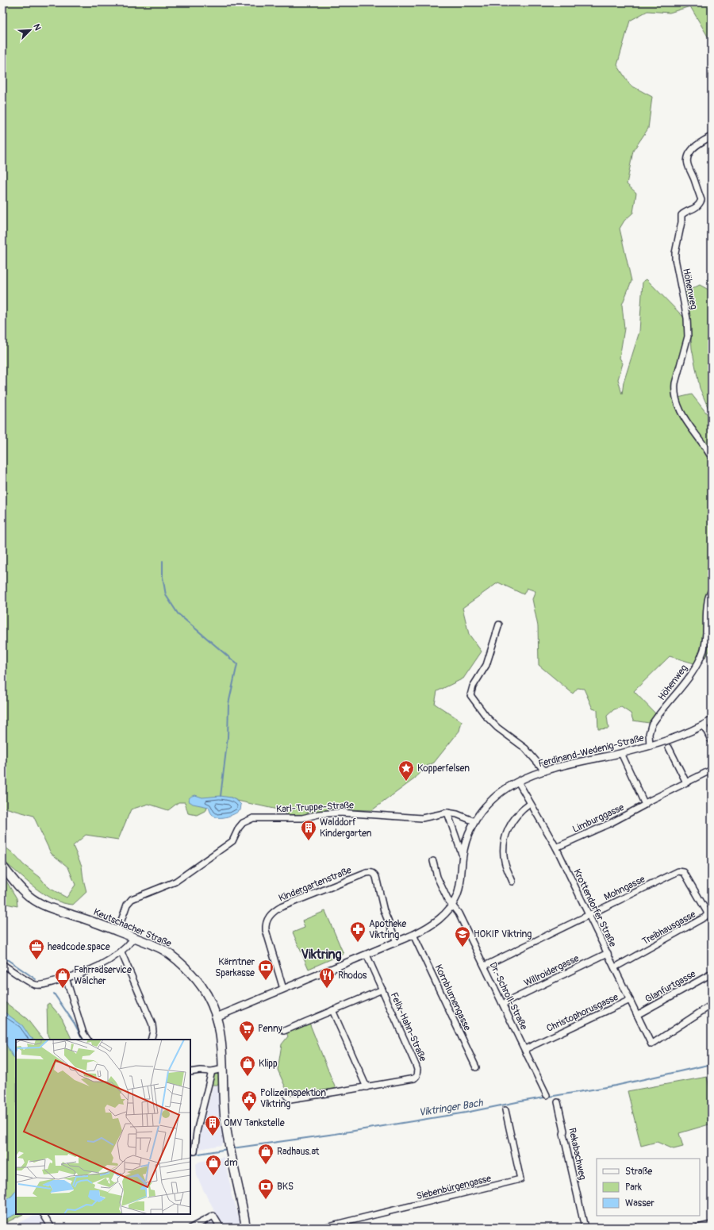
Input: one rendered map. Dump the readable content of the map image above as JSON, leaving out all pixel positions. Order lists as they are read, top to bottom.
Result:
{
  "streets": {
    "main road": ["Keutschacher Straße"],
    "street": [
      "Höhenweg",
      "Ferdinand-Wedenig-Straße",
      "Karl-Truppe-Straße",
      "Limburggasse",
      "Kindergartenstraße",
      "Mohngasse",
      "Krottendorfer Straße",
      "Treibhausgasse",
      "Willroidergasse",
      "Glanfurtgasse",
      "Dr.-Schroll-Straße",
      "Kornblumengasse",
      "Christophorusgasse",
      "Felix-Hahn-Straße",
      "Rekabachweg",
      "Siebenbürgengasse"
    ]
  },
  "crossings": [
    ["Höhenweg", "Ferdinand-Wedenig-Straße"],
    ["Ferdinand-Wedenig-Straße", "Karl-Truppe-Straße"],
    ["Ferdinand-Wedenig-Straße", "Kindergartenstraße"],
    ["Ferdinand-Wedenig-Straße", "Krottendorfer Straße"],
    ["Ferdinand-Wedenig-Straße", "Keutschacher Straße"],
    ["Ferdinand-Wedenig-Straße", "Dr.-Schroll-Straße"],
    ["Ferdinand-Wedenig-Straße", "Kornblumengasse"],
    ["Ferdinand-Wedenig-Straße", "Felix-Hahn-Straße"],
    ["Karl-Truppe-Straße", "Keutschacher Straße"],
    ["Limburggasse", "Krottendorfer Straße"],
    ["Mohngasse", "Krottendorfer Straße"],
    ["Mohngasse", "Treibhausgasse"],
    ["Mohngasse", "Dr.-Schroll-Straße"],
    ["Krottendorfer Straße", "Treibhausgasse"],
    ["Krottendorfer Straße", "Willroidergasse"],
    ["Krottendorfer Straße", "Glanfurtgasse"],
    ["Krottendorfer Straße", "Christophorusgasse"],
    ["Willroidergasse", "Dr.-Schroll-Straße"],
    ["Dr.-Schroll-Straße", "Christophorusgasse"]
  ],
  "districts": ["Viktring"],
  "water": ["Viktringer Bach"],
  "places": {
    "place": ["Kopperfelsen"],
    "building": ["Walddorf Kindergarten", "OMV Tankstelle"],
    "pharmacy": ["Apotheke Viktring"],
    "school or university": ["HOKIP Viktring"],
    "office": ["headcode.space"],
    "bank": ["Kärntner Sparkasse", "BKS"],
    "shop": [
      "Fahrradservice Walcher",
      "Klipp",
      "Radhaus.at",
      "dm"
    ],
    "restaurant": ["Rhodos"],
    "supermarket": ["Penny"],
    "public building": ["Polizeiinspektion Viktring"]
  },
  "legend": ["Straße", "Park", "Wasser"],
  "north": "top right"
}
